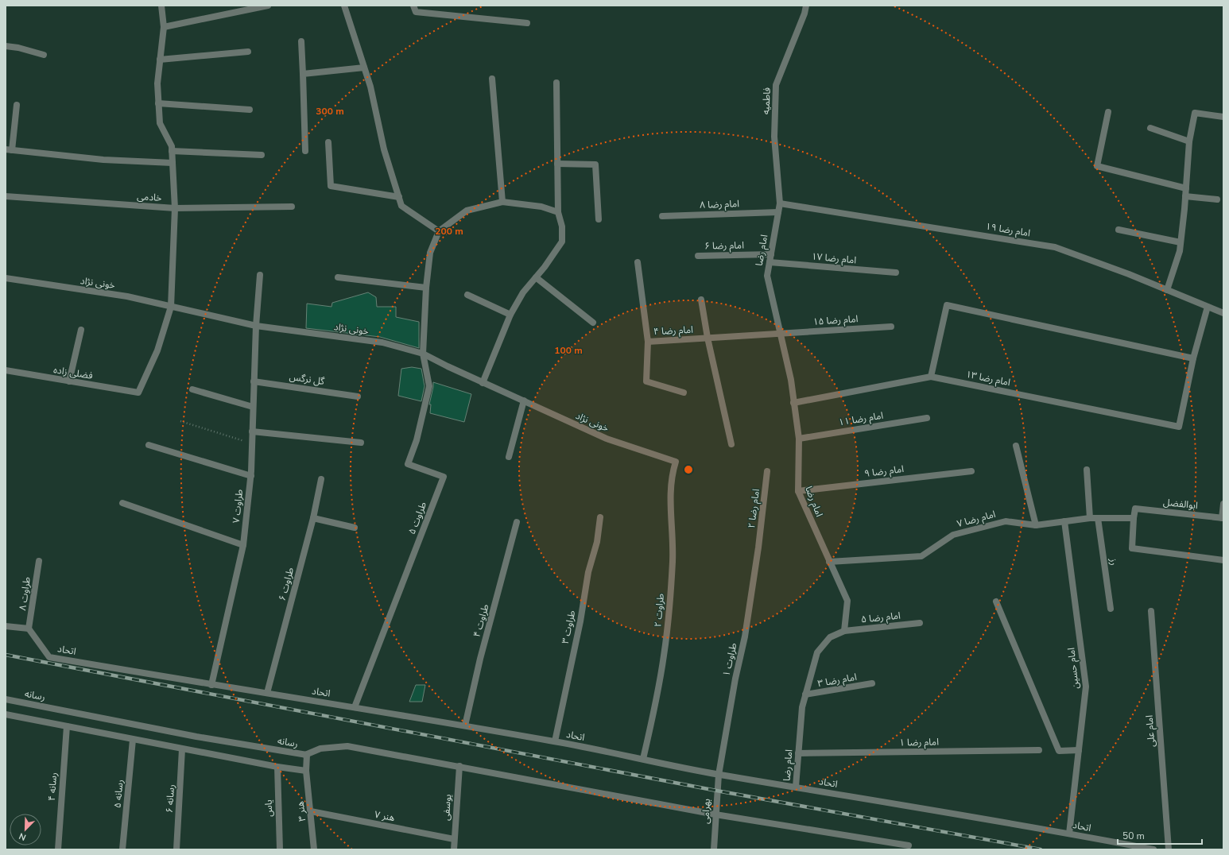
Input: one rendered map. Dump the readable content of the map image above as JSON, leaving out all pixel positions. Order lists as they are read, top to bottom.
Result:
{
  "streets": {
    "street": [
      "فاطمیه",
      "خادمی",
      "امام رضا ۸",
      "امام رضا ۱۹",
      "امام رضا ۶",
      "امام رضا",
      "امام رضا ۱۷",
      "خونی نژاد",
      "امام رضا ۱۵",
      "امام رضا ۴",
      "فضلی زاده",
      "امام رضا ۱۳",
      "گل نرگس",
      "امام رضا ۱۱",
      "امام رضا ۹",
      "ابوالفضل",
      "طراوت ۷",
      "امام رضا ۲",
      "طراوت ۵",
      "امام رضا ۷",
      "رز",
      "طراوت ۶",
      "طراوت ۸",
      "طراوت ۲",
      "امام رضا ۵",
      "طراوت ۴",
      "طراوت ۳",
      "اتحاد",
      "طراوت ۱",
      "امام حسین",
      "امام رضا ۳",
      "رسانه",
      "امام علی",
      "امام رضا ۱",
      "رسانه ۴",
      "رسانه ۵",
      "رسانه ۶",
      "یوسفی",
      "یاس",
      "هنر ۳",
      "بهرامی",
      "هنر ۷"
    ]
  },
  "crossings": [
    ["فاطمیه", "امام رضا ۱۹"],
    ["فاطمیه", "امام رضا"],
    ["امام رضا ۸", "امام رضا"],
    ["امام رضا ۱۹", "امام رضا"],
    ["امام رضا ۶", "امام رضا"],
    ["امام رضا", "امام رضا ۱۷"],
    ["امام رضا", "امام رضا ۱۵"],
    ["امام رضا", "امام رضا ۴"],
    ["امام رضا", "امام رضا ۱۳"],
    ["امام رضا", "امام رضا ۱۱"],
    ["امام رضا", "امام رضا ۹"],
    ["امام رضا", "امام رضا ۷"],
    ["امام رضا", "امام رضا ۵"],
    ["امام رضا", "اتحاد"],
    ["امام رضا", "امام رضا ۳"],
    ["امام رضا", "امام رضا ۱"],
    ["خونی نژاد", "فضلی زاده"],
    ["خونی نژاد", "طراوت ۷"],
    ["خونی نژاد", "طراوت ۵"],
    ["خونی نژاد", "طراوت ۲"],
    ["امام رضا ۱۵", "امام رضا ۴"],
    ["گل نرگس", "طراوت ۷"],
    ["ابوالفضل", "امام رضا ۷"],
    ["طراوت ۷", "اتحاد"],
    ["امام رضا ۲", "طراوت ۱"],
    ["طراوت ۵", "اتحاد"],
    ["امام رضا ۷", "رز"],
    ["امام رضا ۷", "امام حسین"],
    ["طراوت ۶", "اتحاد"],
    ["طراوت ۸", "اتحاد"],
    ["طراوت ۲", "اتحاد"],
    ["طراوت ۴", "اتحاد"],
    ["طراوت ۳", "اتحاد"],
    ["اتحاد", "طراوت ۱"],
    ["اتحاد", "امام حسین"],
    ["اتحاد", "بهرامی"],
    ["طراوت ۱", "بهرامی"],
    ["رسانه", "هنر ۳"],
    ["یوسفی", "هنر ۷"],
    ["هنر ۳", "هنر ۷"]
  ],
  "scale_bar": "50 m",
  "north": "bottom left",
  "rings": ["300 m", "200 m", "100 m"]
}
